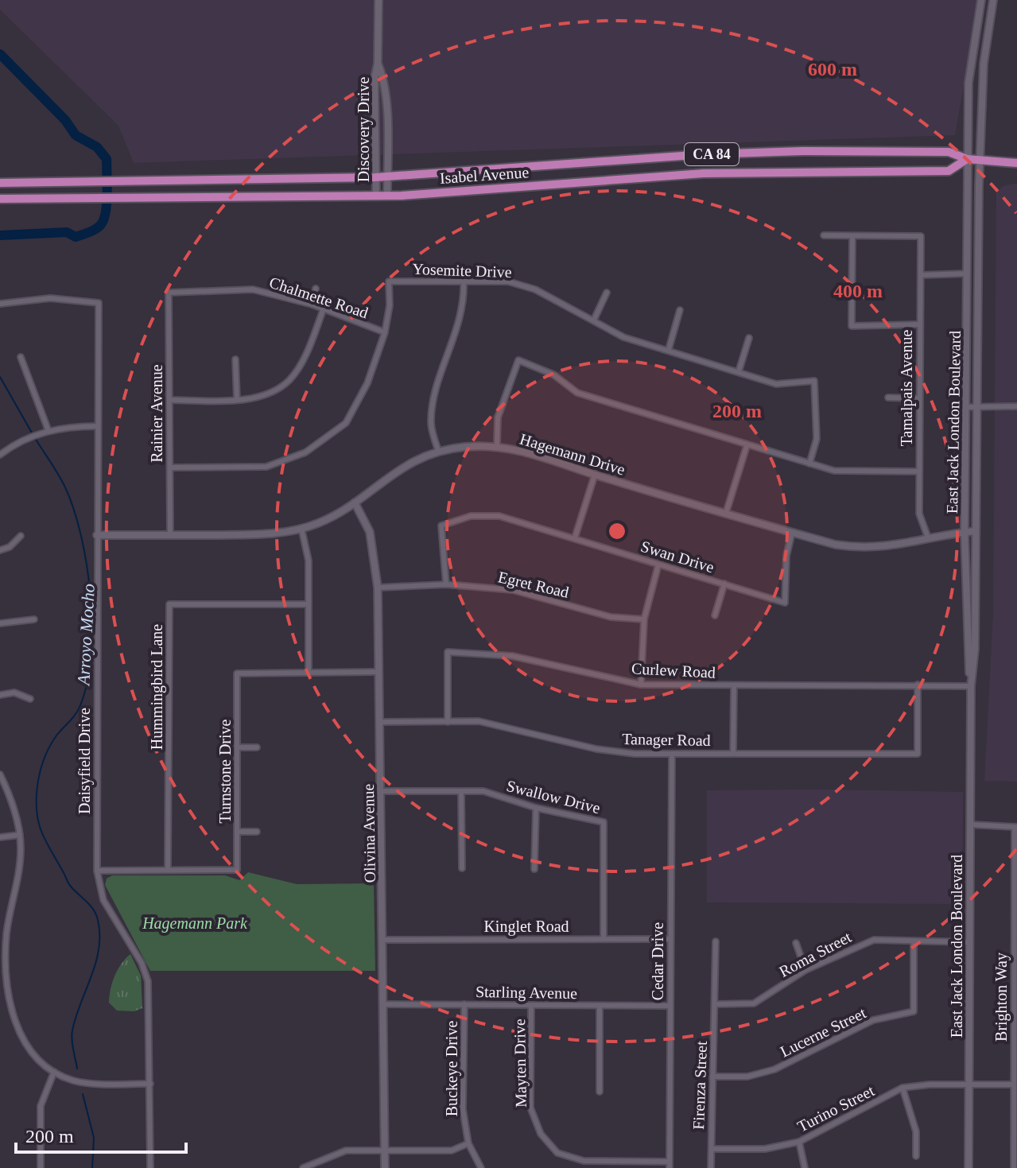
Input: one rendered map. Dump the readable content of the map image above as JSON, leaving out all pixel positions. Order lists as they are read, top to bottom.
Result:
{
  "streets": {
    "highway": ["CA 84", "Isabel Avenue"],
    "street": [
      "Discovery Drive",
      "Yosemite Drive",
      "Chalmette Road",
      "Tamalpais Avenue",
      "Rainier Avenue",
      "East Jack London Boulevard",
      "Hagemann Drive",
      "Swan Drive",
      "Egret Road",
      "Curlew Road",
      "Hummingbird Lane",
      "Tanager Road",
      "Daisyfield Drive",
      "Turnstone Drive",
      "Swallow Drive",
      "Olivina Avenue",
      "Kinglet Road",
      "Roma Street",
      "Cedar Drive",
      "Starling Avenue",
      "Brighton Way",
      "Lucerne Street",
      "Mayten Drive",
      "Buckeye Drive",
      "Firenza Street",
      "Turino Street"
    ]
  },
  "crossings": [
    ["Discovery Drive", "Isabel Avenue"],
    ["Isabel Avenue", "East Jack London Boulevard"],
    ["Yosemite Drive", "Chalmette Road"],
    ["Yosemite Drive", "Rainier Avenue"],
    ["Chalmette Road", "Rainier Avenue"],
    ["Tamalpais Avenue", "Hagemann Drive"],
    ["Rainier Avenue", "Hagemann Drive"],
    ["East Jack London Boulevard", "Hagemann Drive"],
    ["East Jack London Boulevard", "Curlew Road"],
    ["East Jack London Boulevard", "Roma Street"],
    ["East Jack London Boulevard", "Turino Street"],
    ["Hagemann Drive", "Swan Drive"],
    ["Hagemann Drive", "Daisyfield Drive"],
    ["Hagemann Drive", "Olivina Avenue"],
    ["Swan Drive", "Egret Road"],
    ["Egret Road", "Olivina Avenue"],
    ["Curlew Road", "Tanager Road"],
    ["Hummingbird Lane", "Turnstone Drive"],
    ["Tanager Road", "Olivina Avenue"],
    ["Tanager Road", "Cedar Drive"],
    ["Daisyfield Drive", "Turnstone Drive"],
    ["Turnstone Drive", "Olivina Avenue"],
    ["Swallow Drive", "Olivina Avenue"],
    ["Swallow Drive", "Kinglet Road"],
    ["Olivina Avenue", "Kinglet Road"],
    ["Olivina Avenue", "Starling Avenue"],
    ["Kinglet Road", "Cedar Drive"],
    ["Roma Street", "Lucerne Street"],
    ["Roma Street", "Firenza Street"],
    ["Cedar Drive", "Starling Avenue"],
    ["Cedar Drive", "Mayten Drive"],
    ["Starling Avenue", "Mayten Drive"],
    ["Starling Avenue", "Buckeye Drive"],
    ["Brighton Way", "Turino Street"],
    ["Lucerne Street", "Firenza Street"],
    ["Firenza Street", "Turino Street"]
  ],
  "water": ["Arroyo Mocho"],
  "parks": ["Hagemann Park"],
  "scale_bar": "200 m",
  "rings": ["600 m", "400 m", "200 m"]
}
